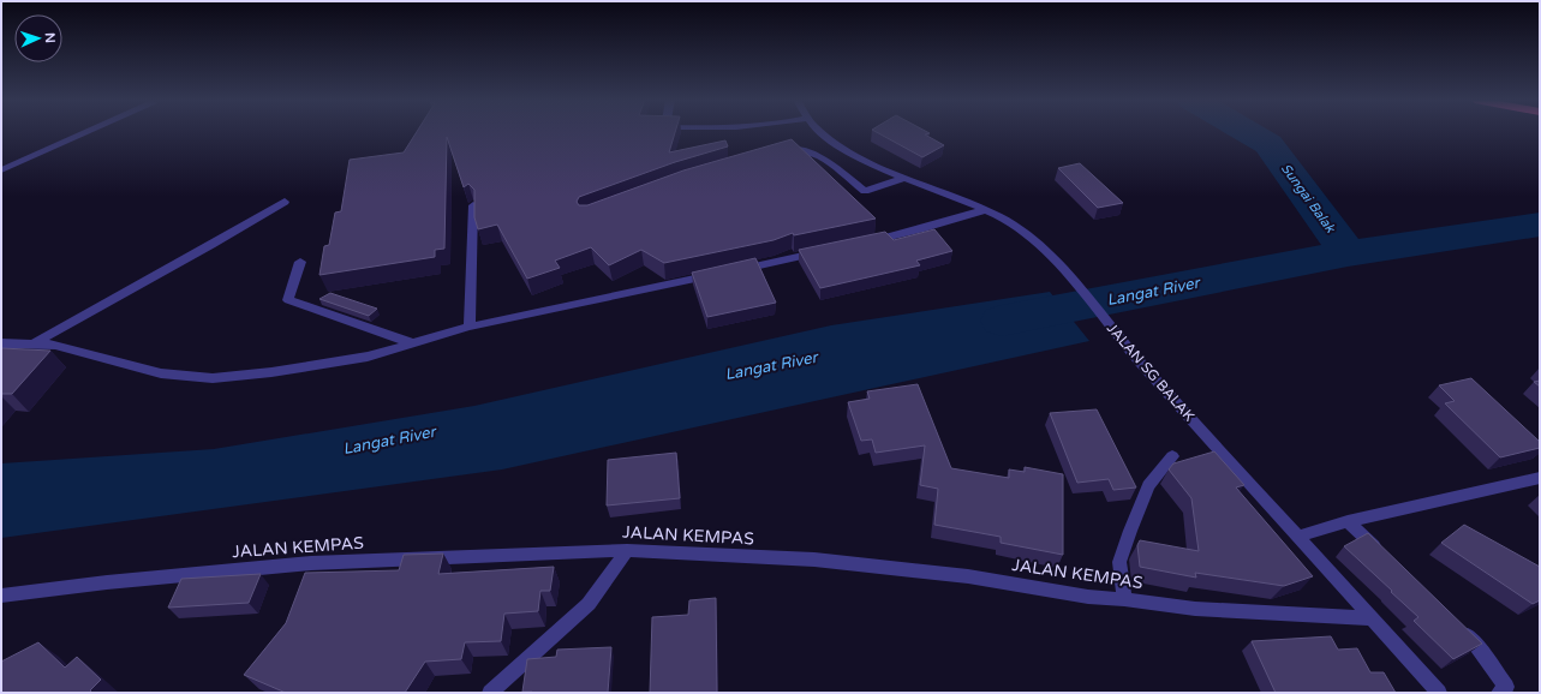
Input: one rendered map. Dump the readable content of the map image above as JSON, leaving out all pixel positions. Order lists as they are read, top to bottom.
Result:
{
  "streets": {
    "street": ["JALAN SG BALAK", "JALAN KEMPAS"]
  },
  "crossings": [
    ["JALAN SG BALAK", "JALAN KEMPAS"]
  ],
  "water": ["Sungai Balak", "Langat River"],
  "north": "right"
}
